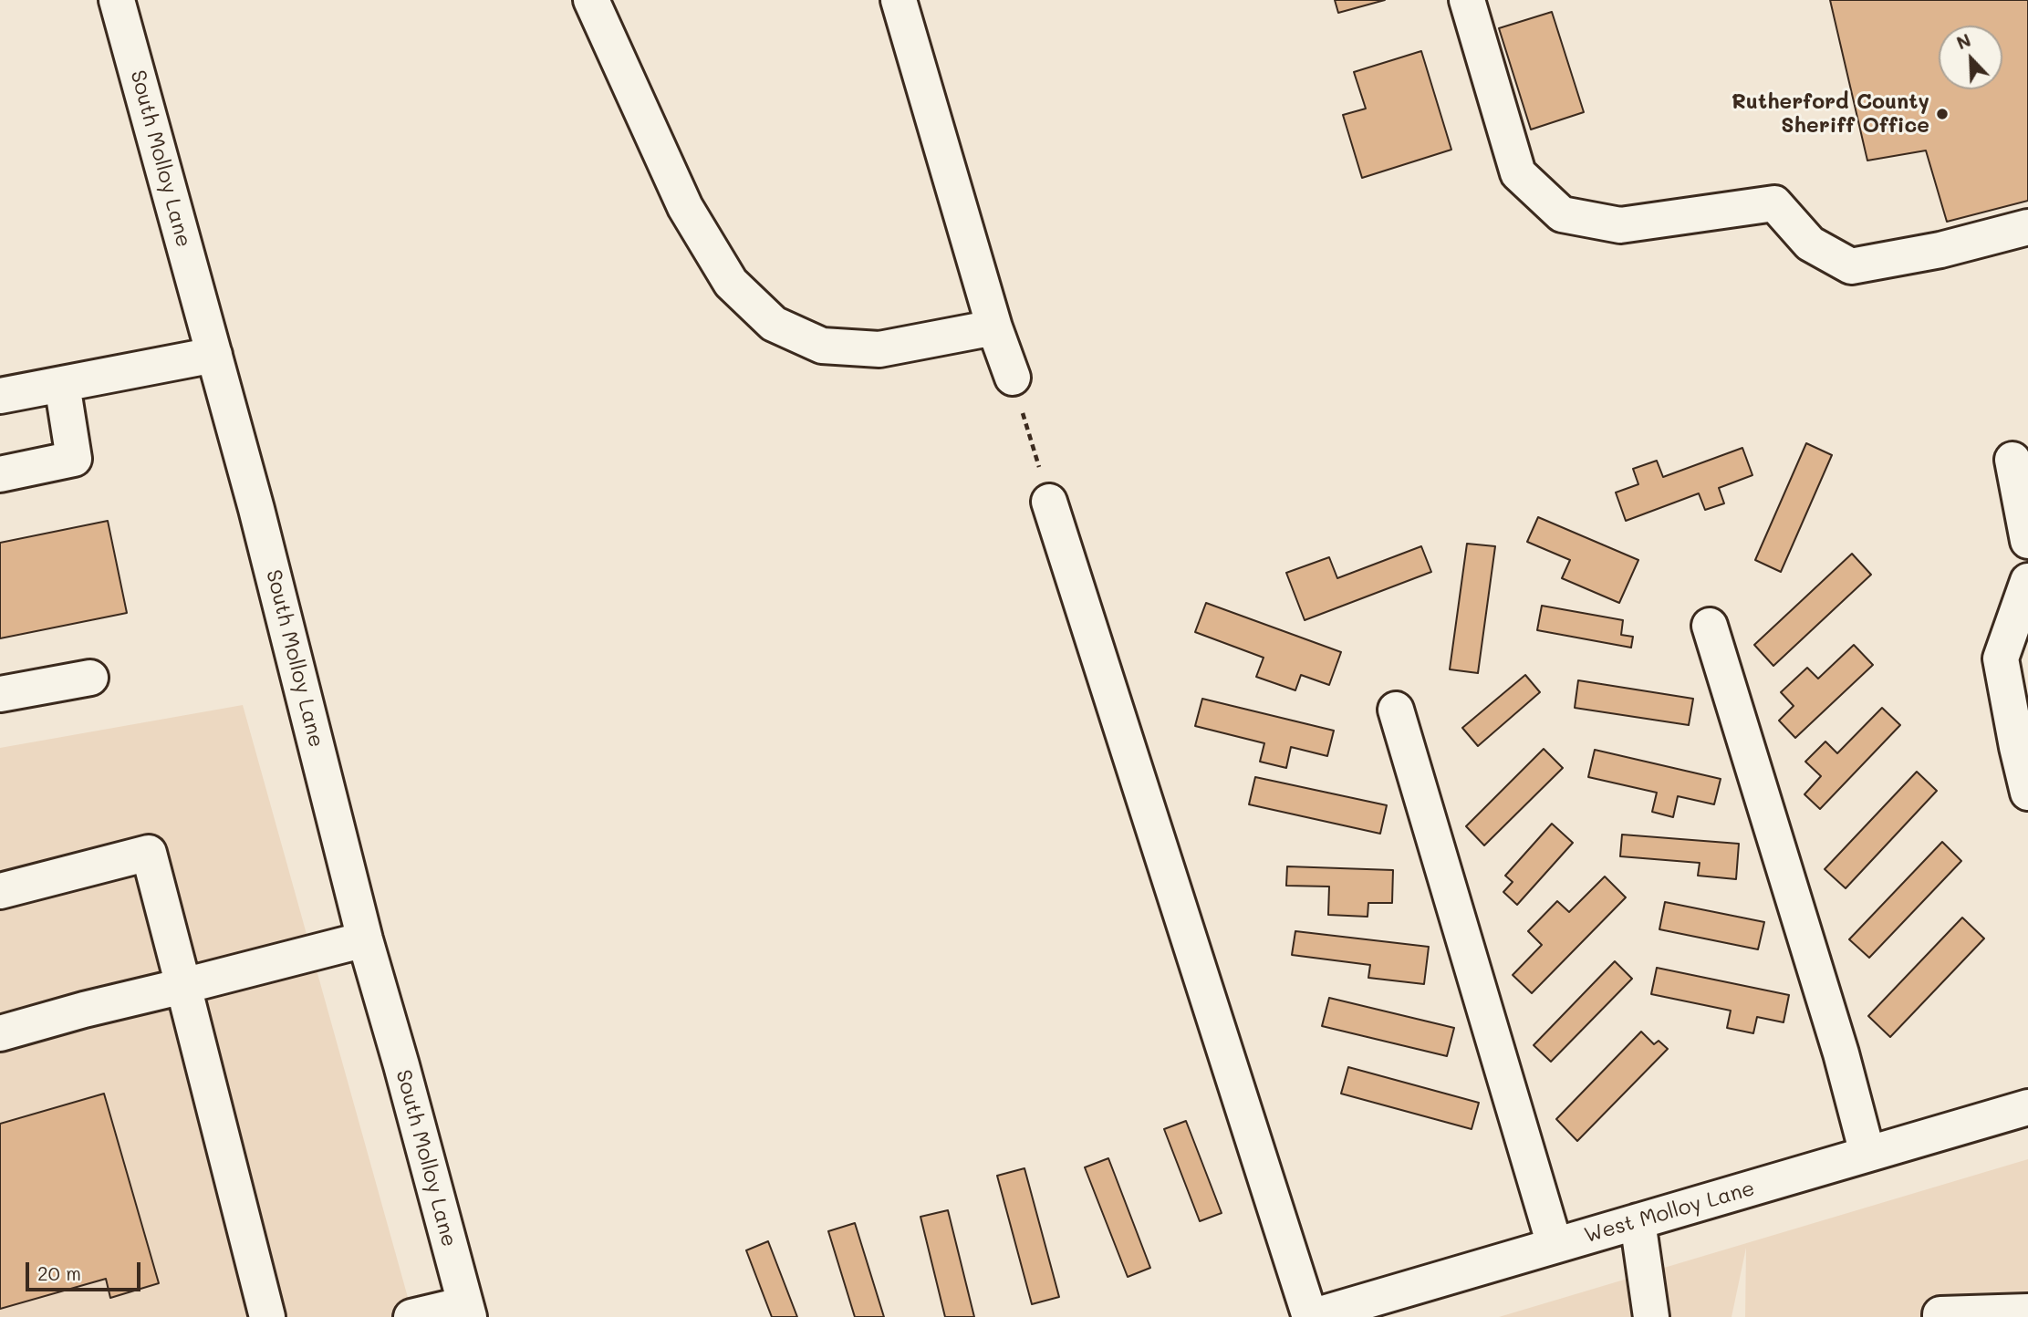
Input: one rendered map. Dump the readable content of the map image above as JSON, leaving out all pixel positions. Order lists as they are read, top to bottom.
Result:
{
  "streets": {
    "street": ["South Molloy Lane", "West Molloy Lane"]
  },
  "places": ["Rutherford County Sheriff Office"],
  "scale_bar": "20 m",
  "north": "top left"
}
